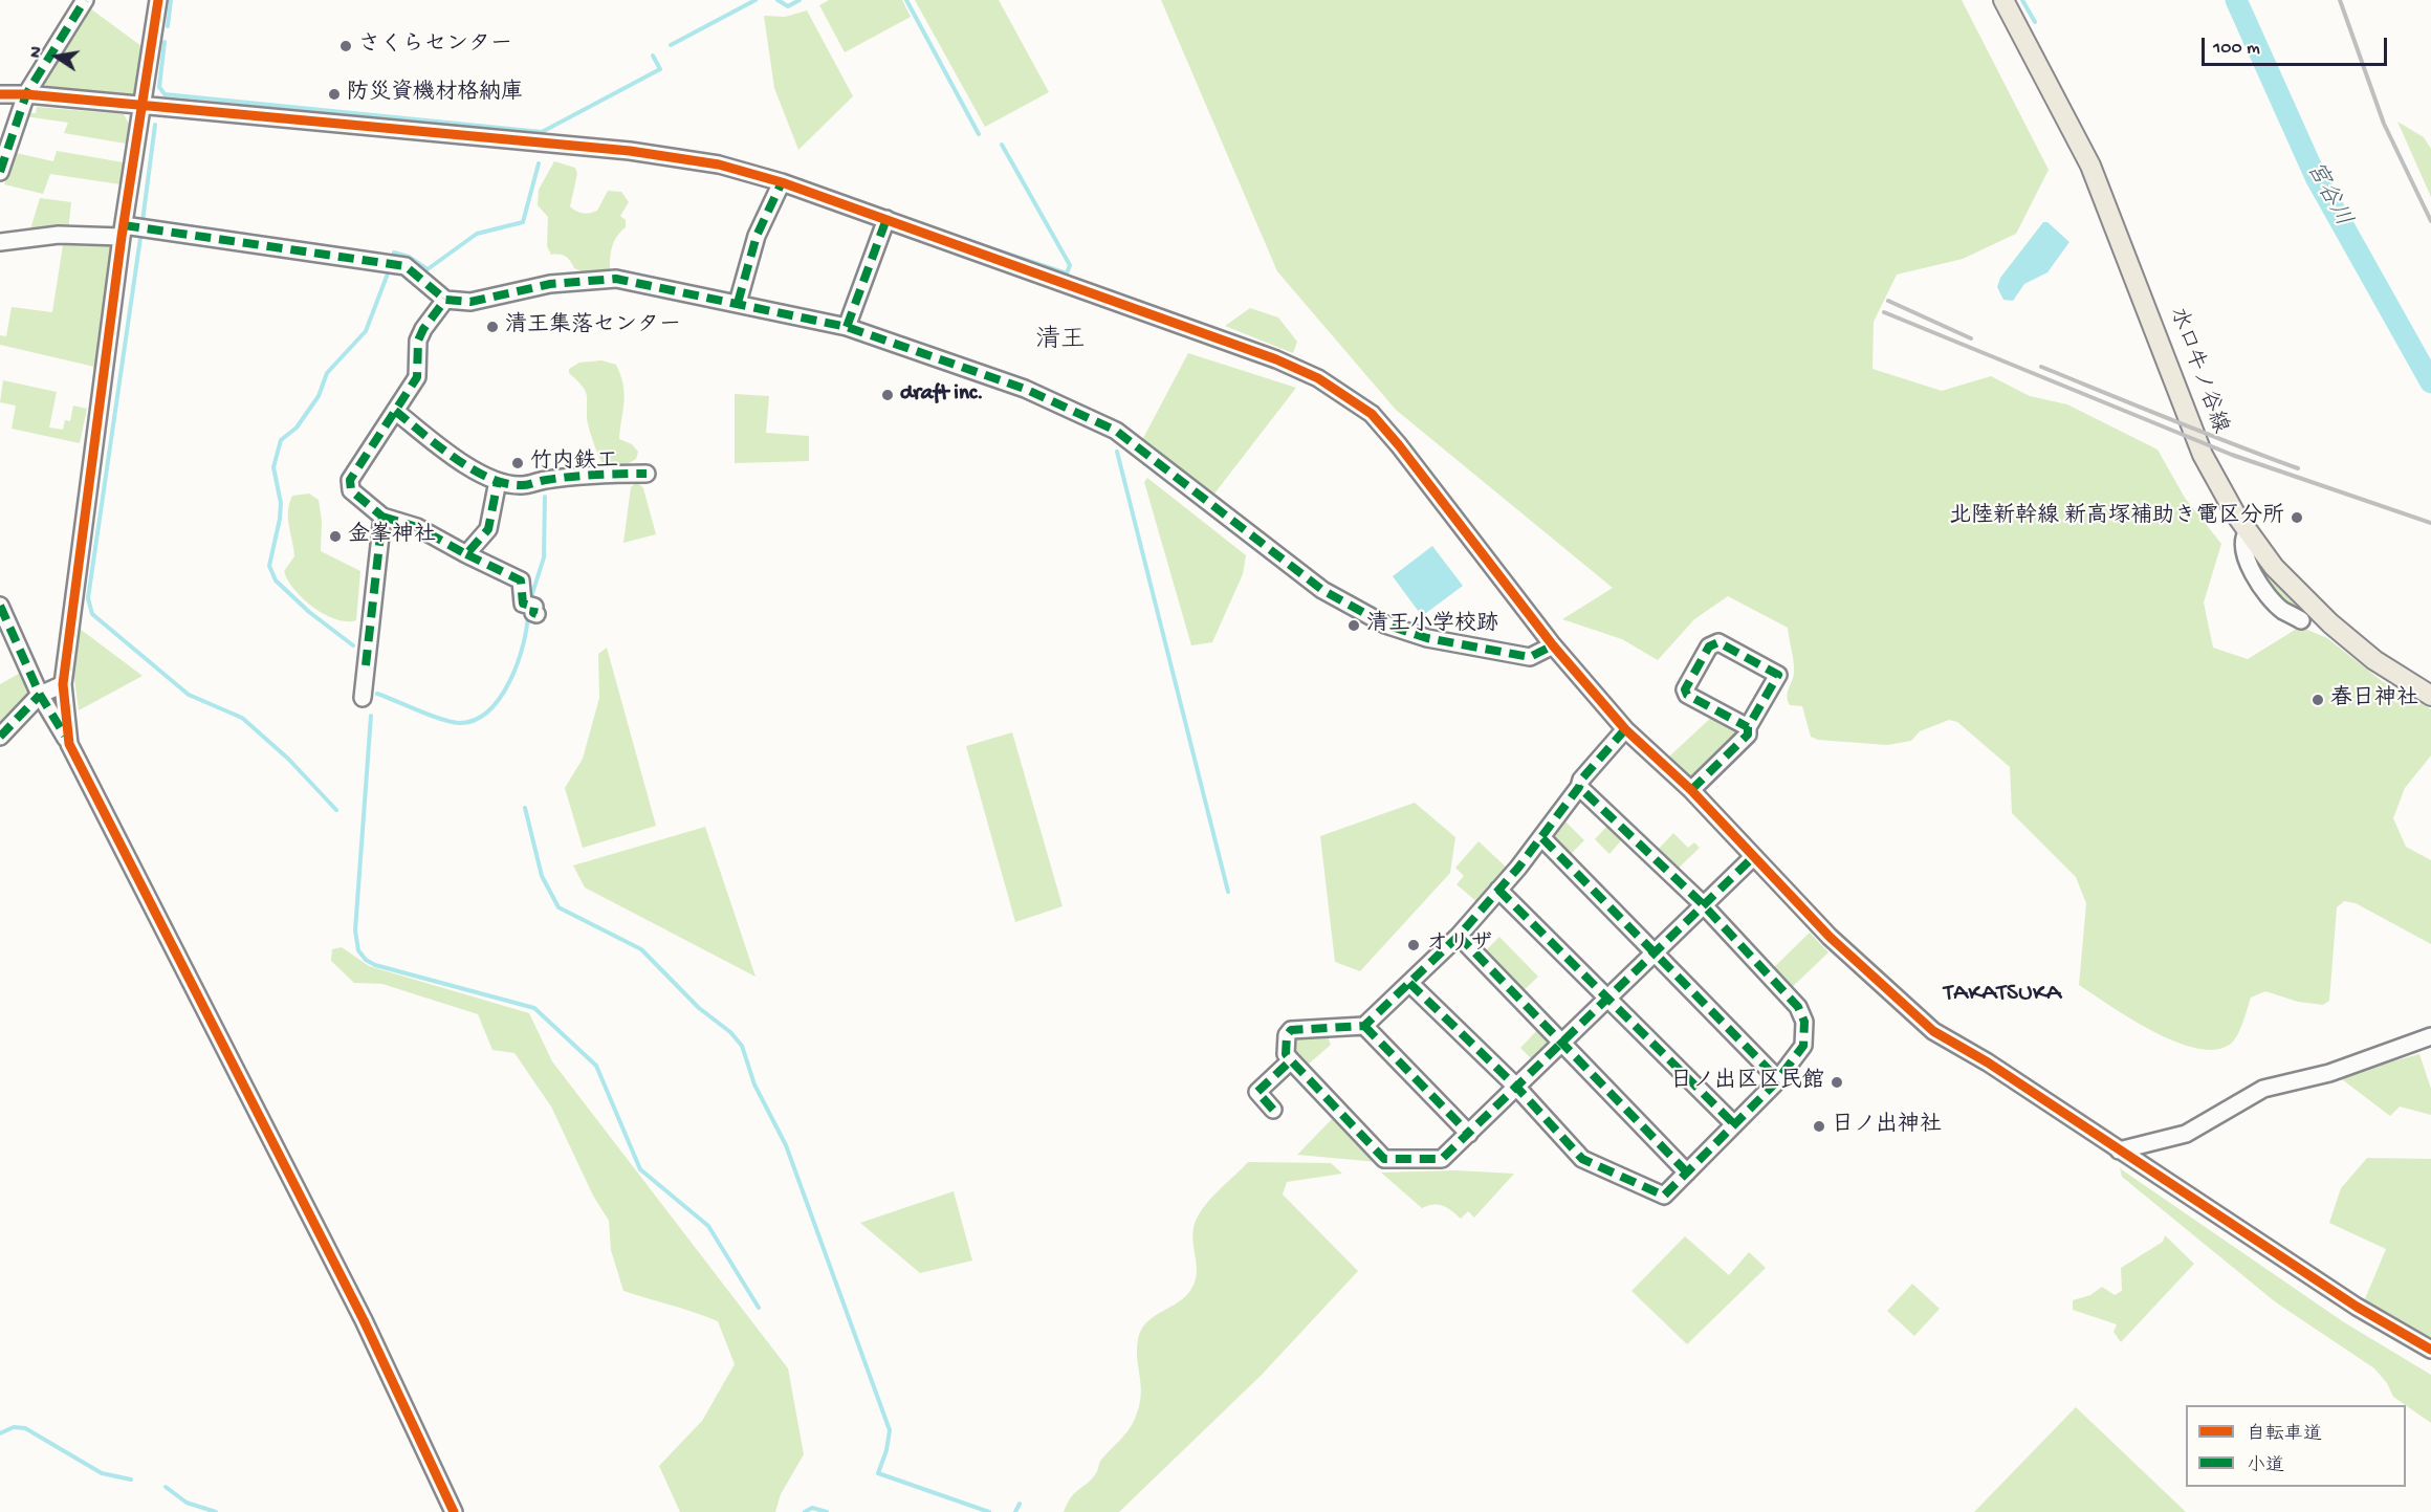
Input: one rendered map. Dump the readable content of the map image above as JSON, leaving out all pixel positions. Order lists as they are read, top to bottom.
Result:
{
  "streets": {
    "main road": ["水口牛ノ谷線"]
  },
  "districts": ["清王", "TAKATSUKA"],
  "water": ["宮谷川"],
  "places": [
    "さくらセンター",
    "防災資機材格納庫",
    "清王集落センター",
    "draft inc.",
    "竹内鉄工",
    "北陸新幹線 新高塚補助き電区分所",
    "金峯神社",
    "清王小学校跡",
    "春日神社",
    "オリザ",
    "日ノ出区区民館",
    "日ノ出神社"
  ],
  "legend": ["自転車道", "小道"],
  "scale_bar": "100 m",
  "north": "left"
}
